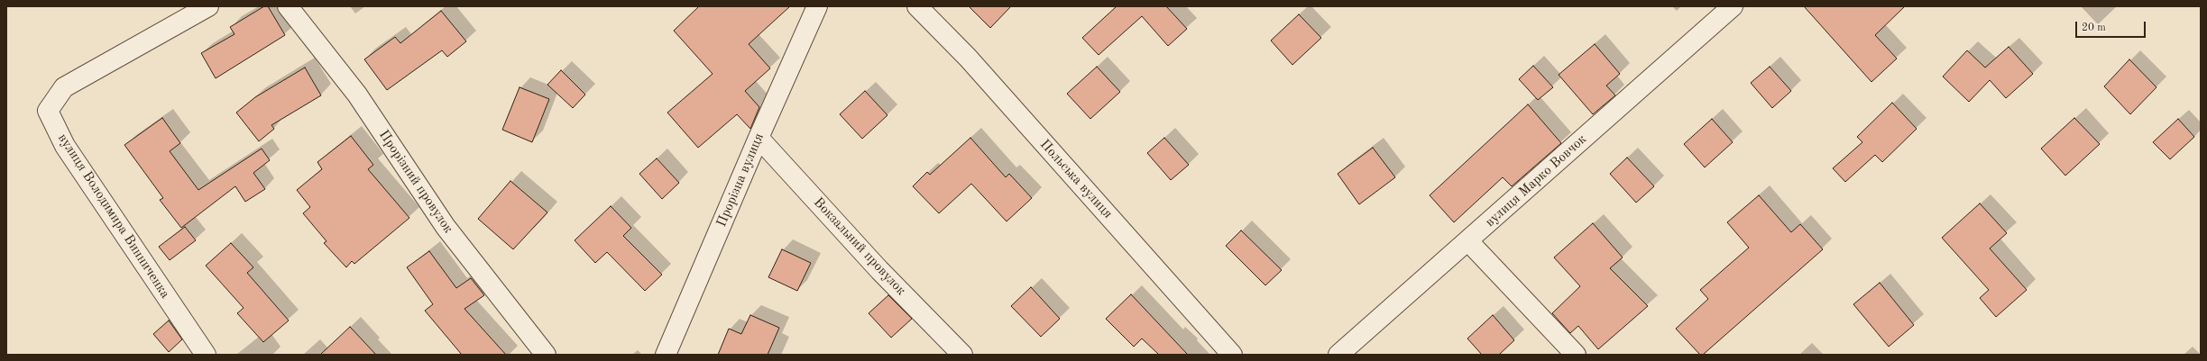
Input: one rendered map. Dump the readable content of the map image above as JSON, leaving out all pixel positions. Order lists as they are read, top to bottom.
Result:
{
  "streets": {
    "street": [
      "Польська вулиця",
      "Прорізна вулиця",
      "вулиця Марко Вовчок",
      "Прорізний провулок",
      "вулиця Володимира Винниченка",
      "Вокзальний провулок"
    ]
  },
  "crossings": [
    ["Прорізна вулиця", "Вокзальний провулок"]
  ],
  "scale_bar": "20 m"
}
